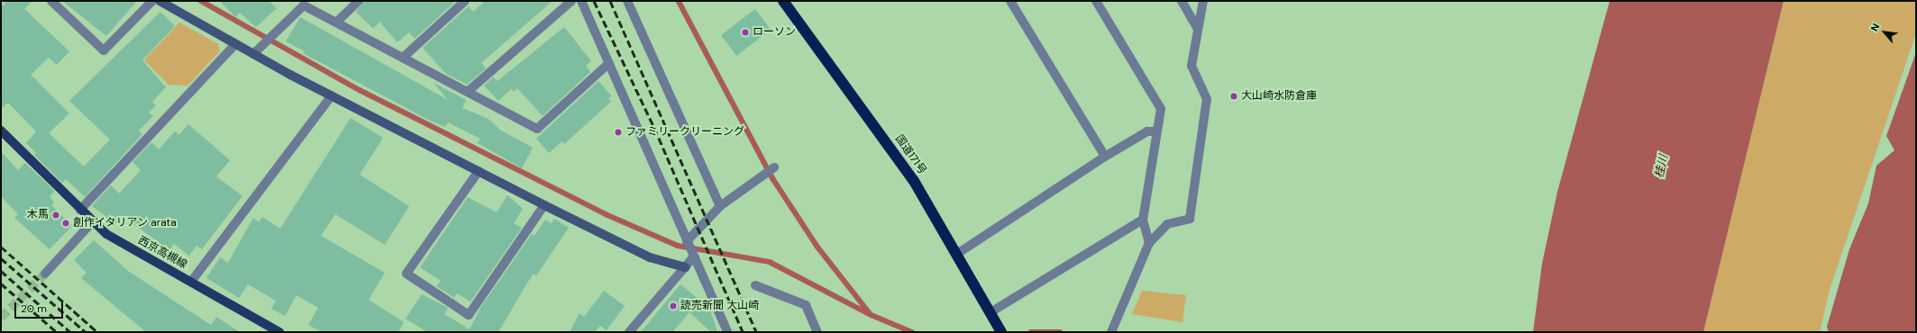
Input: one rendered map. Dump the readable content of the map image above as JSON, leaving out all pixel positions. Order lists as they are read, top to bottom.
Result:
{
  "streets": {
    "highway": ["国道171号"],
    "main road": ["西京高槻線"]
  },
  "water": ["桂川"],
  "places": [
    "ローソン",
    "大山崎水防倉庫",
    "ファミリークリーニング",
    "木馬",
    "創作イタリアン arata",
    "読売新聞 大山崎"
  ],
  "scale_bar": "20 m",
  "north": "top left"
}
